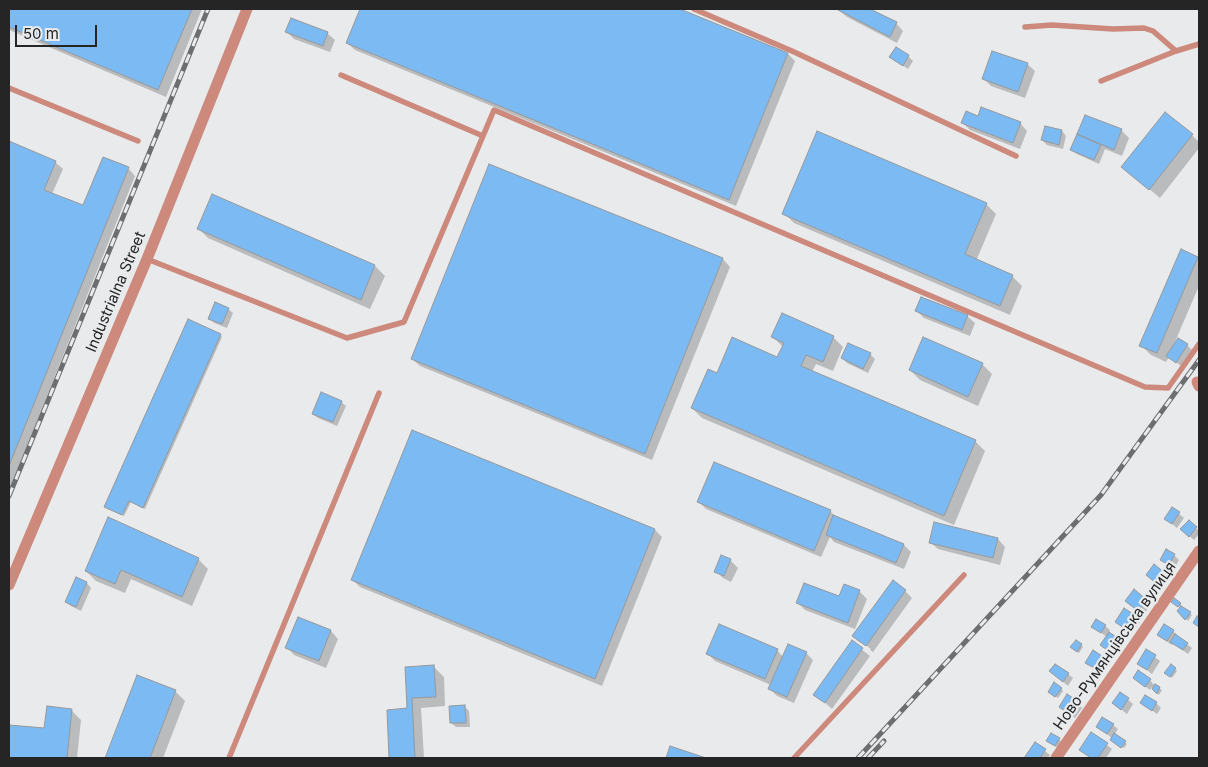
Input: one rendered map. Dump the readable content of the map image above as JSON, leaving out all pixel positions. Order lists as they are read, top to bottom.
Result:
{
  "streets": {
    "street": ["Industrialna Street", "Ново-Румянцівська вулиця"]
  },
  "scale_bar": "50 m"
}
